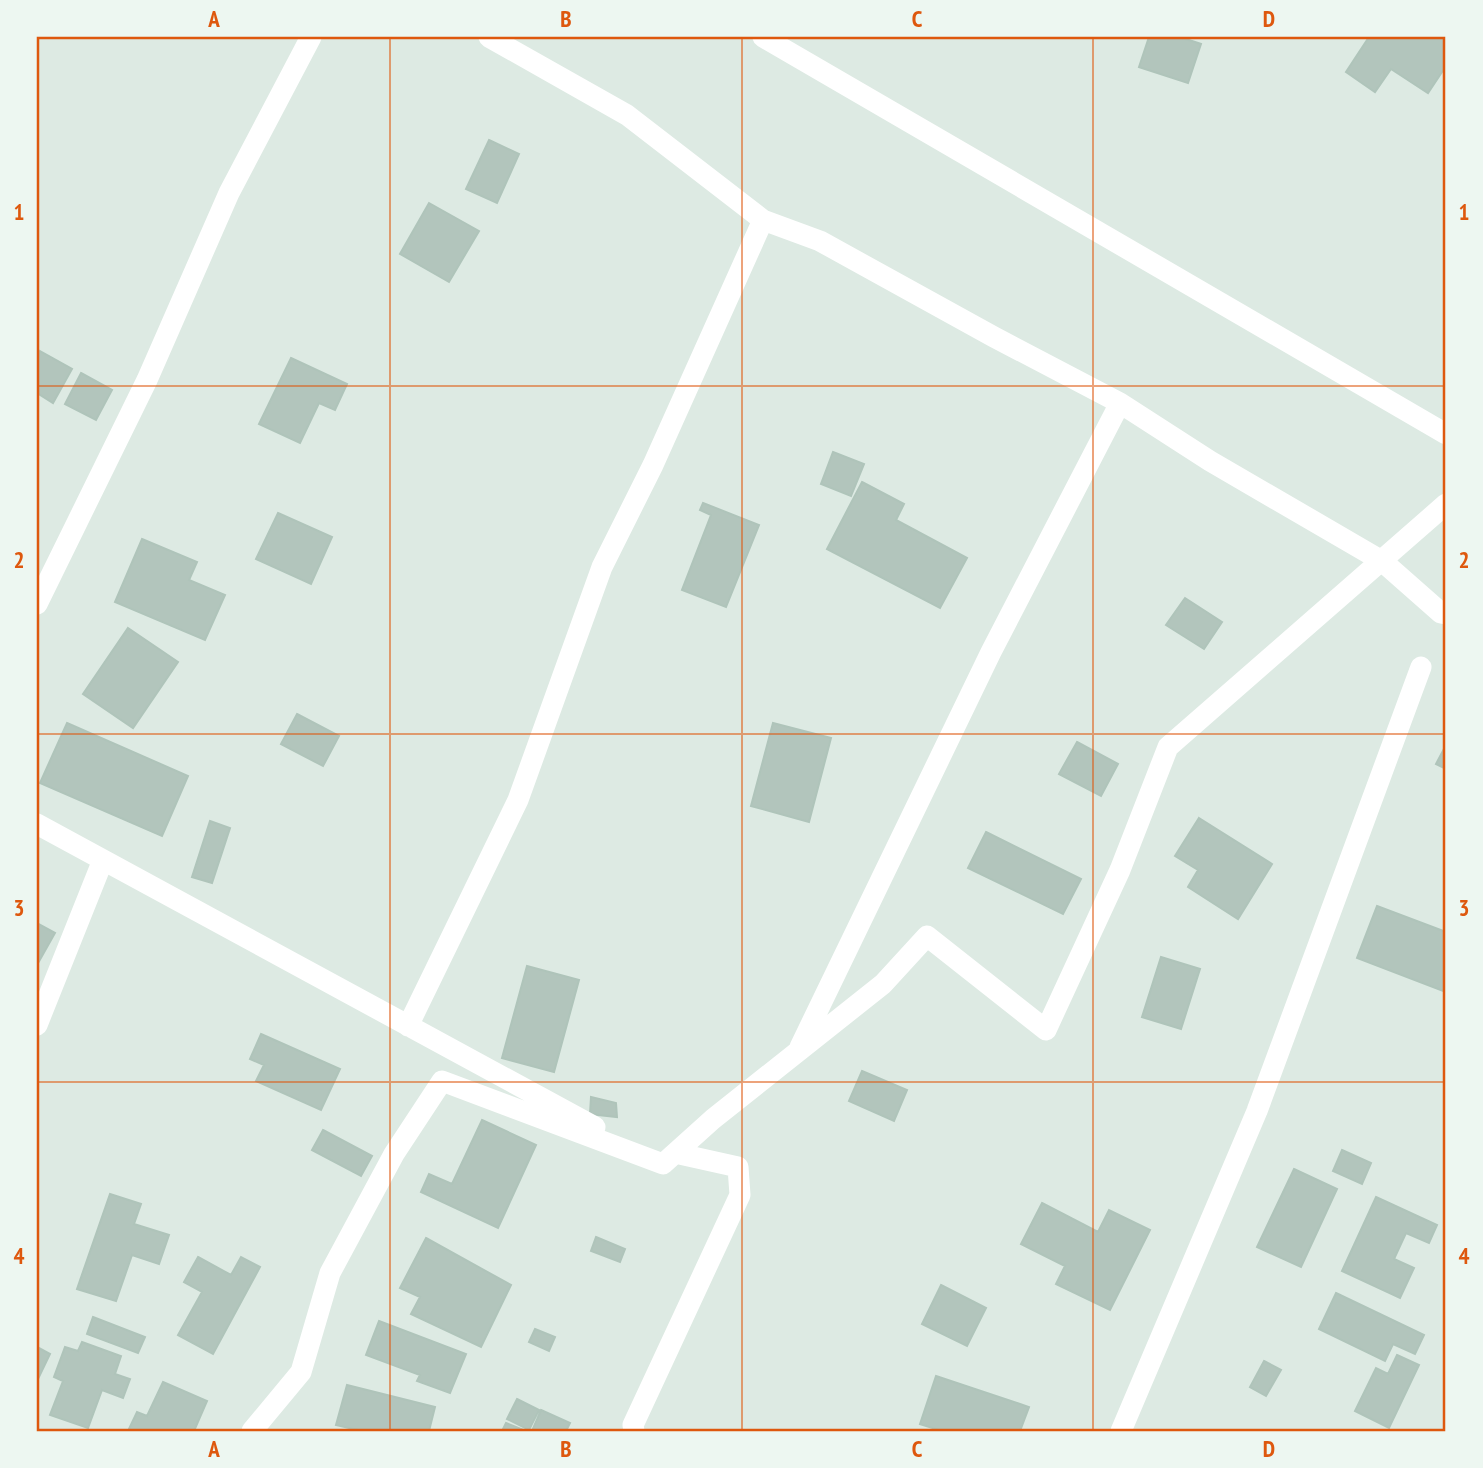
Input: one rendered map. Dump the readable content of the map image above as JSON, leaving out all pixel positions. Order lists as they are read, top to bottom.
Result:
{
  "grid": {
    "columns": [
      "A",
      "B",
      "C",
      "D"
    ],
    "rows": [
      "1",
      "2",
      "3",
      "4"
    ]
  }
}
